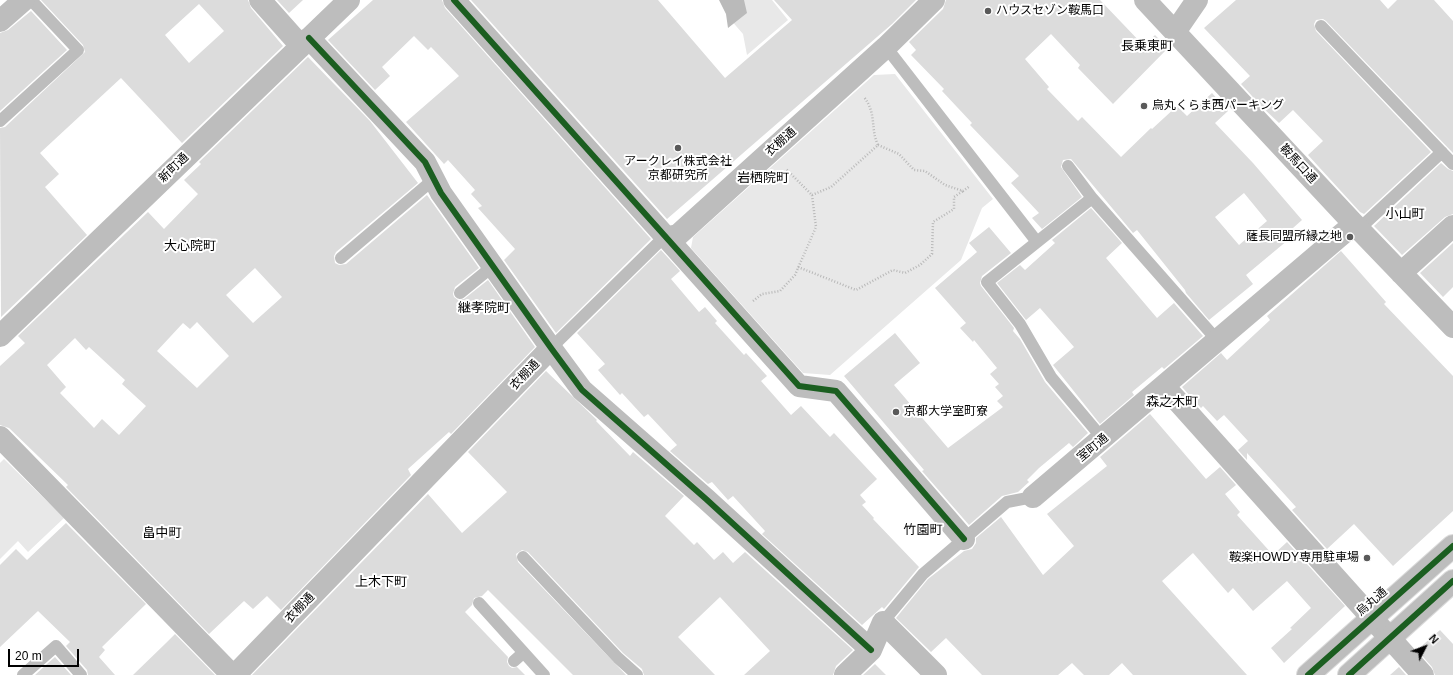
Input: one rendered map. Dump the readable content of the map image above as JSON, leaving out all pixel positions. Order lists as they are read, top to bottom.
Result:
{
  "streets": {
    "main road": [
      "衣棚通",
      "鞍馬口通",
      "新町通",
      "室町通",
      "烏丸通"
    ]
  },
  "crossings": [
    ["鞍馬口通", "室町通"]
  ],
  "districts": [
    "長乗東町",
    "岩栖院町",
    "小山町",
    "大心院町",
    "継孝院町",
    "森之木町",
    "竹園町",
    "畠中町",
    "上木下町"
  ],
  "places": [
    "ハウスセゾン鞍馬口",
    "烏丸くらま西パーキング",
    "アークレイ株式会社 京都研究所",
    "薩長同盟所縁之地",
    "京都大学室町寮",
    "鞍楽HOWDY専用駐車場"
  ],
  "scale_bar": "20 m",
  "north": "top right"
}
